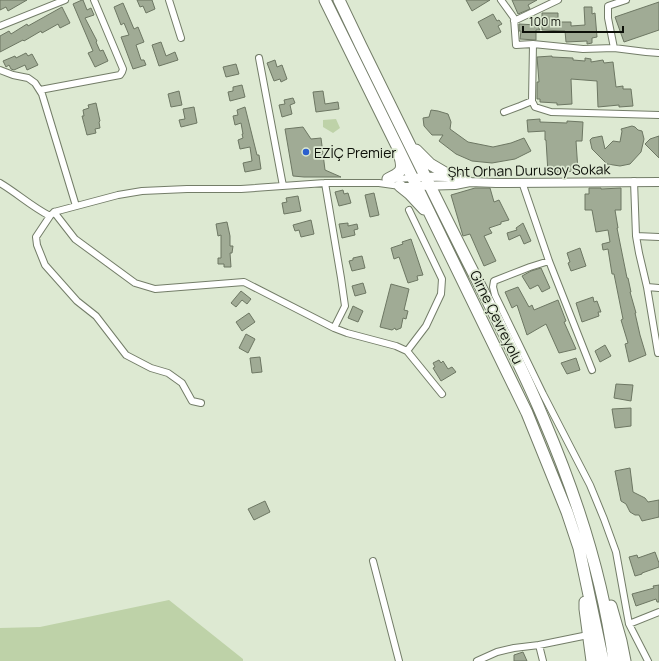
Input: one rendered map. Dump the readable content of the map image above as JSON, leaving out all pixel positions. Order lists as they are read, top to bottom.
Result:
{
  "streets": {
    "highway": ["Girne Çevreyolu"],
    "street": ["Şht Orhan Durusoy Sokak"]
  },
  "crossings": [
    ["Şht Orhan Durusoy Sokak", "Girne Çevreyolu"]
  ],
  "places": ["EZİÇ Premier"],
  "scale_bar": "100 m"
}
